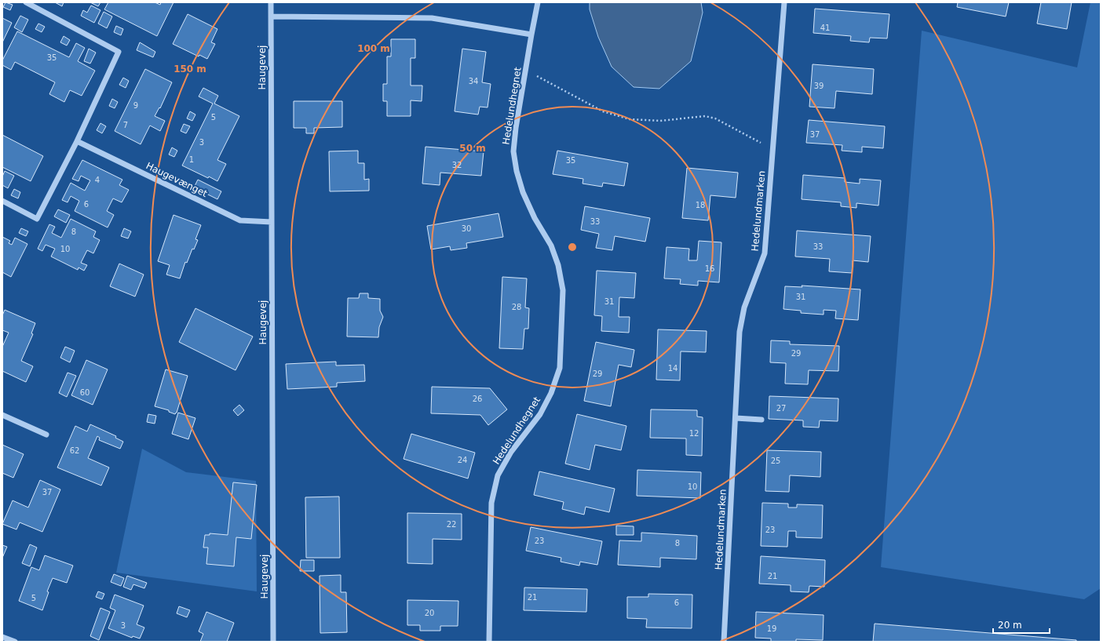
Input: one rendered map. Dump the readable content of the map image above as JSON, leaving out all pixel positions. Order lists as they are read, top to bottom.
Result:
{
  "streets": {
    "street": [
      "Haugevej",
      "Hedelundhegnet",
      "Haugevænget",
      "Hedelundmarken"
    ]
  },
  "crossings": [
    ["Haugevej", "Haugevænget"]
  ],
  "house_numbers": [
    "41",
    "35",
    "34",
    "39",
    "9",
    "5",
    "7",
    "37",
    "3",
    "1",
    "35",
    "32",
    "4",
    "6",
    "18",
    "33",
    "30",
    "8",
    "33",
    "10",
    "16",
    "31",
    "31",
    "28",
    "29",
    "14",
    "29",
    "60",
    "26",
    "27",
    "12",
    "62",
    "24",
    "25",
    "10",
    "37",
    "22",
    "23",
    "23",
    "8",
    "21",
    "21",
    "5",
    "6",
    "20",
    "3",
    "19"
  ],
  "scale_bar": "20 m",
  "rings": ["100 m", "150 m", "50 m"]
}
